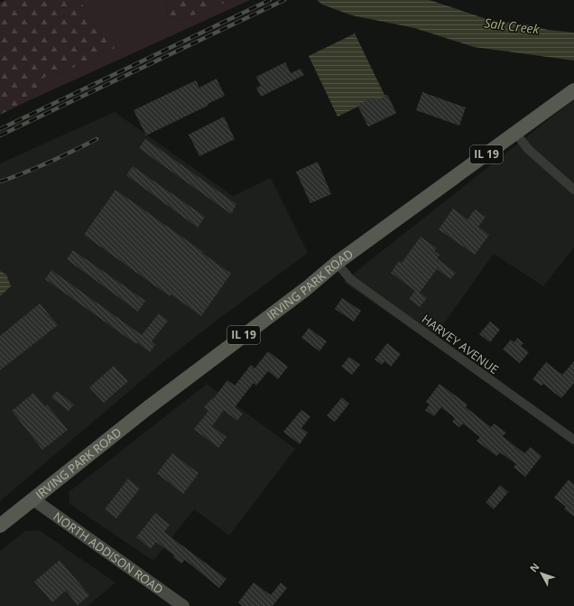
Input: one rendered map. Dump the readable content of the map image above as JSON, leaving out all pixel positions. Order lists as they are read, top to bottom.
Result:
{
  "streets": {
    "main road": ["IL 19", "IRVING PARK ROAD"],
    "street": ["HARVEY AVENUE", "NORTH ADDISON ROAD"]
  },
  "crossings": [
    ["IRVING PARK ROAD", "HARVEY AVENUE"],
    ["IRVING PARK ROAD", "NORTH ADDISON ROAD"]
  ],
  "water": ["Salt Creek"],
  "north": "top left"
}
